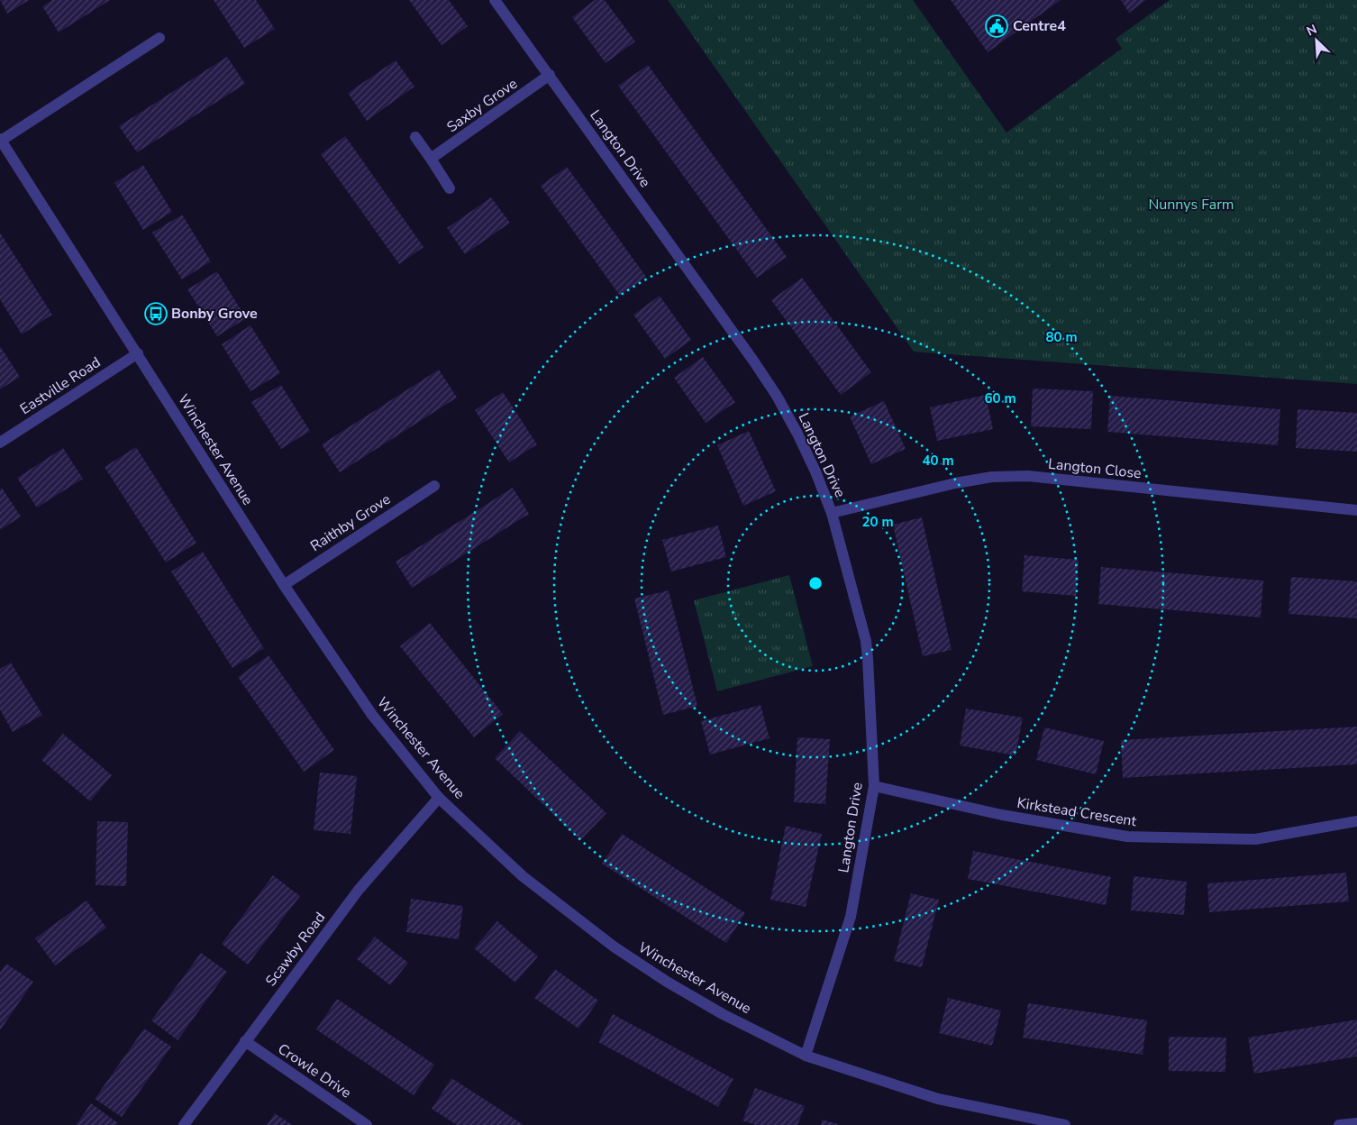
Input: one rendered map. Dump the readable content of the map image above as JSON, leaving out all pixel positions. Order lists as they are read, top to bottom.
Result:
{
  "streets": {
    "street": [
      "Saxby Grove",
      "Langton Drive",
      "Eastville Road",
      "Winchester Avenue",
      "Langton Close",
      "Raithby Grove",
      "Kirkstead Crescent",
      "Scawby Road",
      "Crowle Drive"
    ]
  },
  "crossings": [
    ["Saxby Grove", "Langton Drive"],
    ["Langton Drive", "Winchester Avenue"],
    ["Langton Drive", "Langton Close"],
    ["Langton Drive", "Kirkstead Crescent"],
    ["Eastville Road", "Winchester Avenue"],
    ["Winchester Avenue", "Raithby Grove"],
    ["Winchester Avenue", "Scawby Road"],
    ["Scawby Road", "Crowle Drive"]
  ],
  "parks": ["Nunnys Farm"],
  "places": {
    "public building": ["Centre4"],
    "bus stop": ["Bonby Grove"]
  },
  "north": "top left",
  "rings": [
    "80 m",
    "60 m",
    "40 m",
    "20 m"
  ]
}
